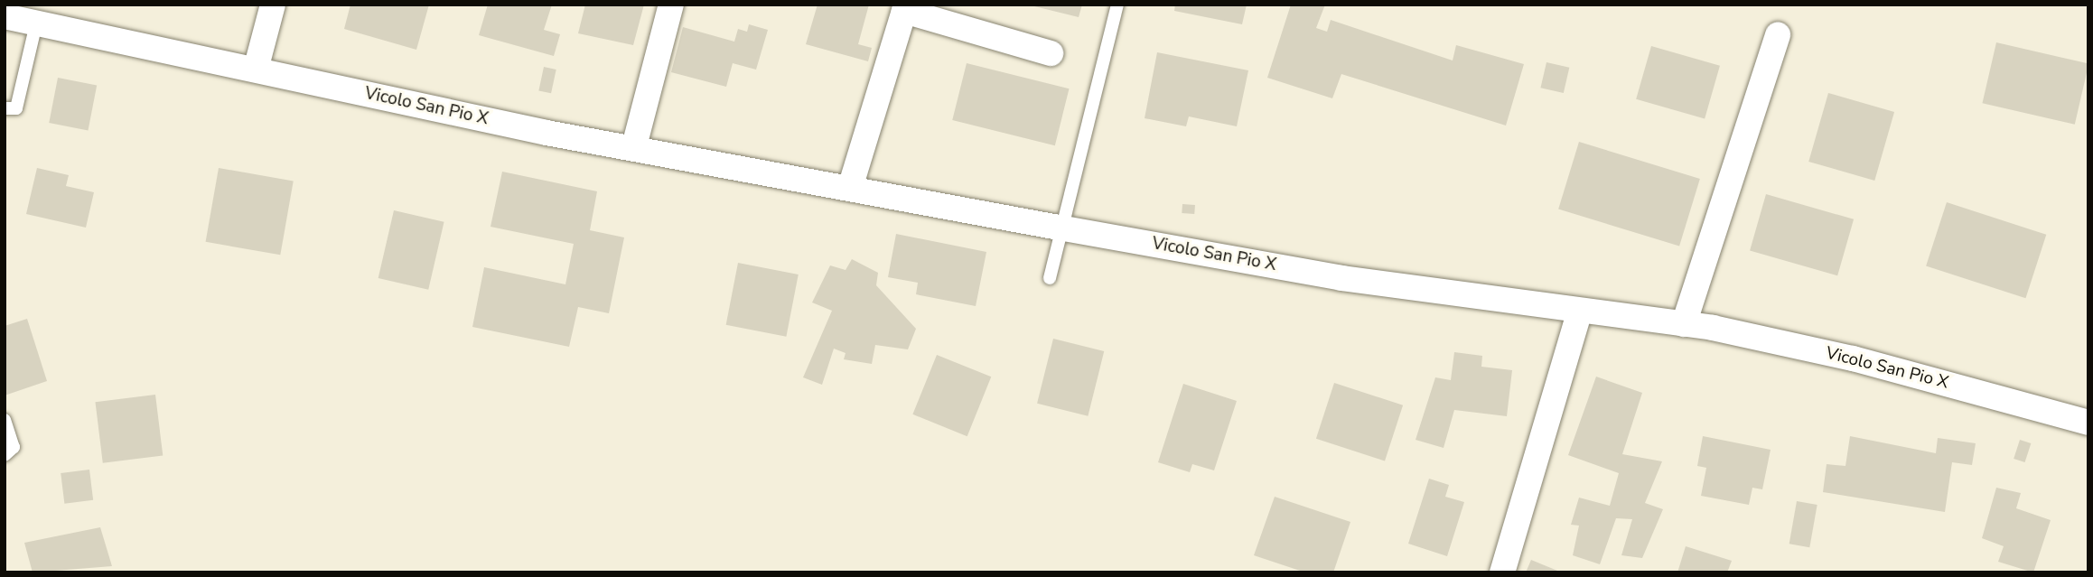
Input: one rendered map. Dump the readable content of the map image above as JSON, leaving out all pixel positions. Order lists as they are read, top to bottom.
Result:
{
  "streets": {
    "street": ["Vicolo San Pio X"]
  }
}
